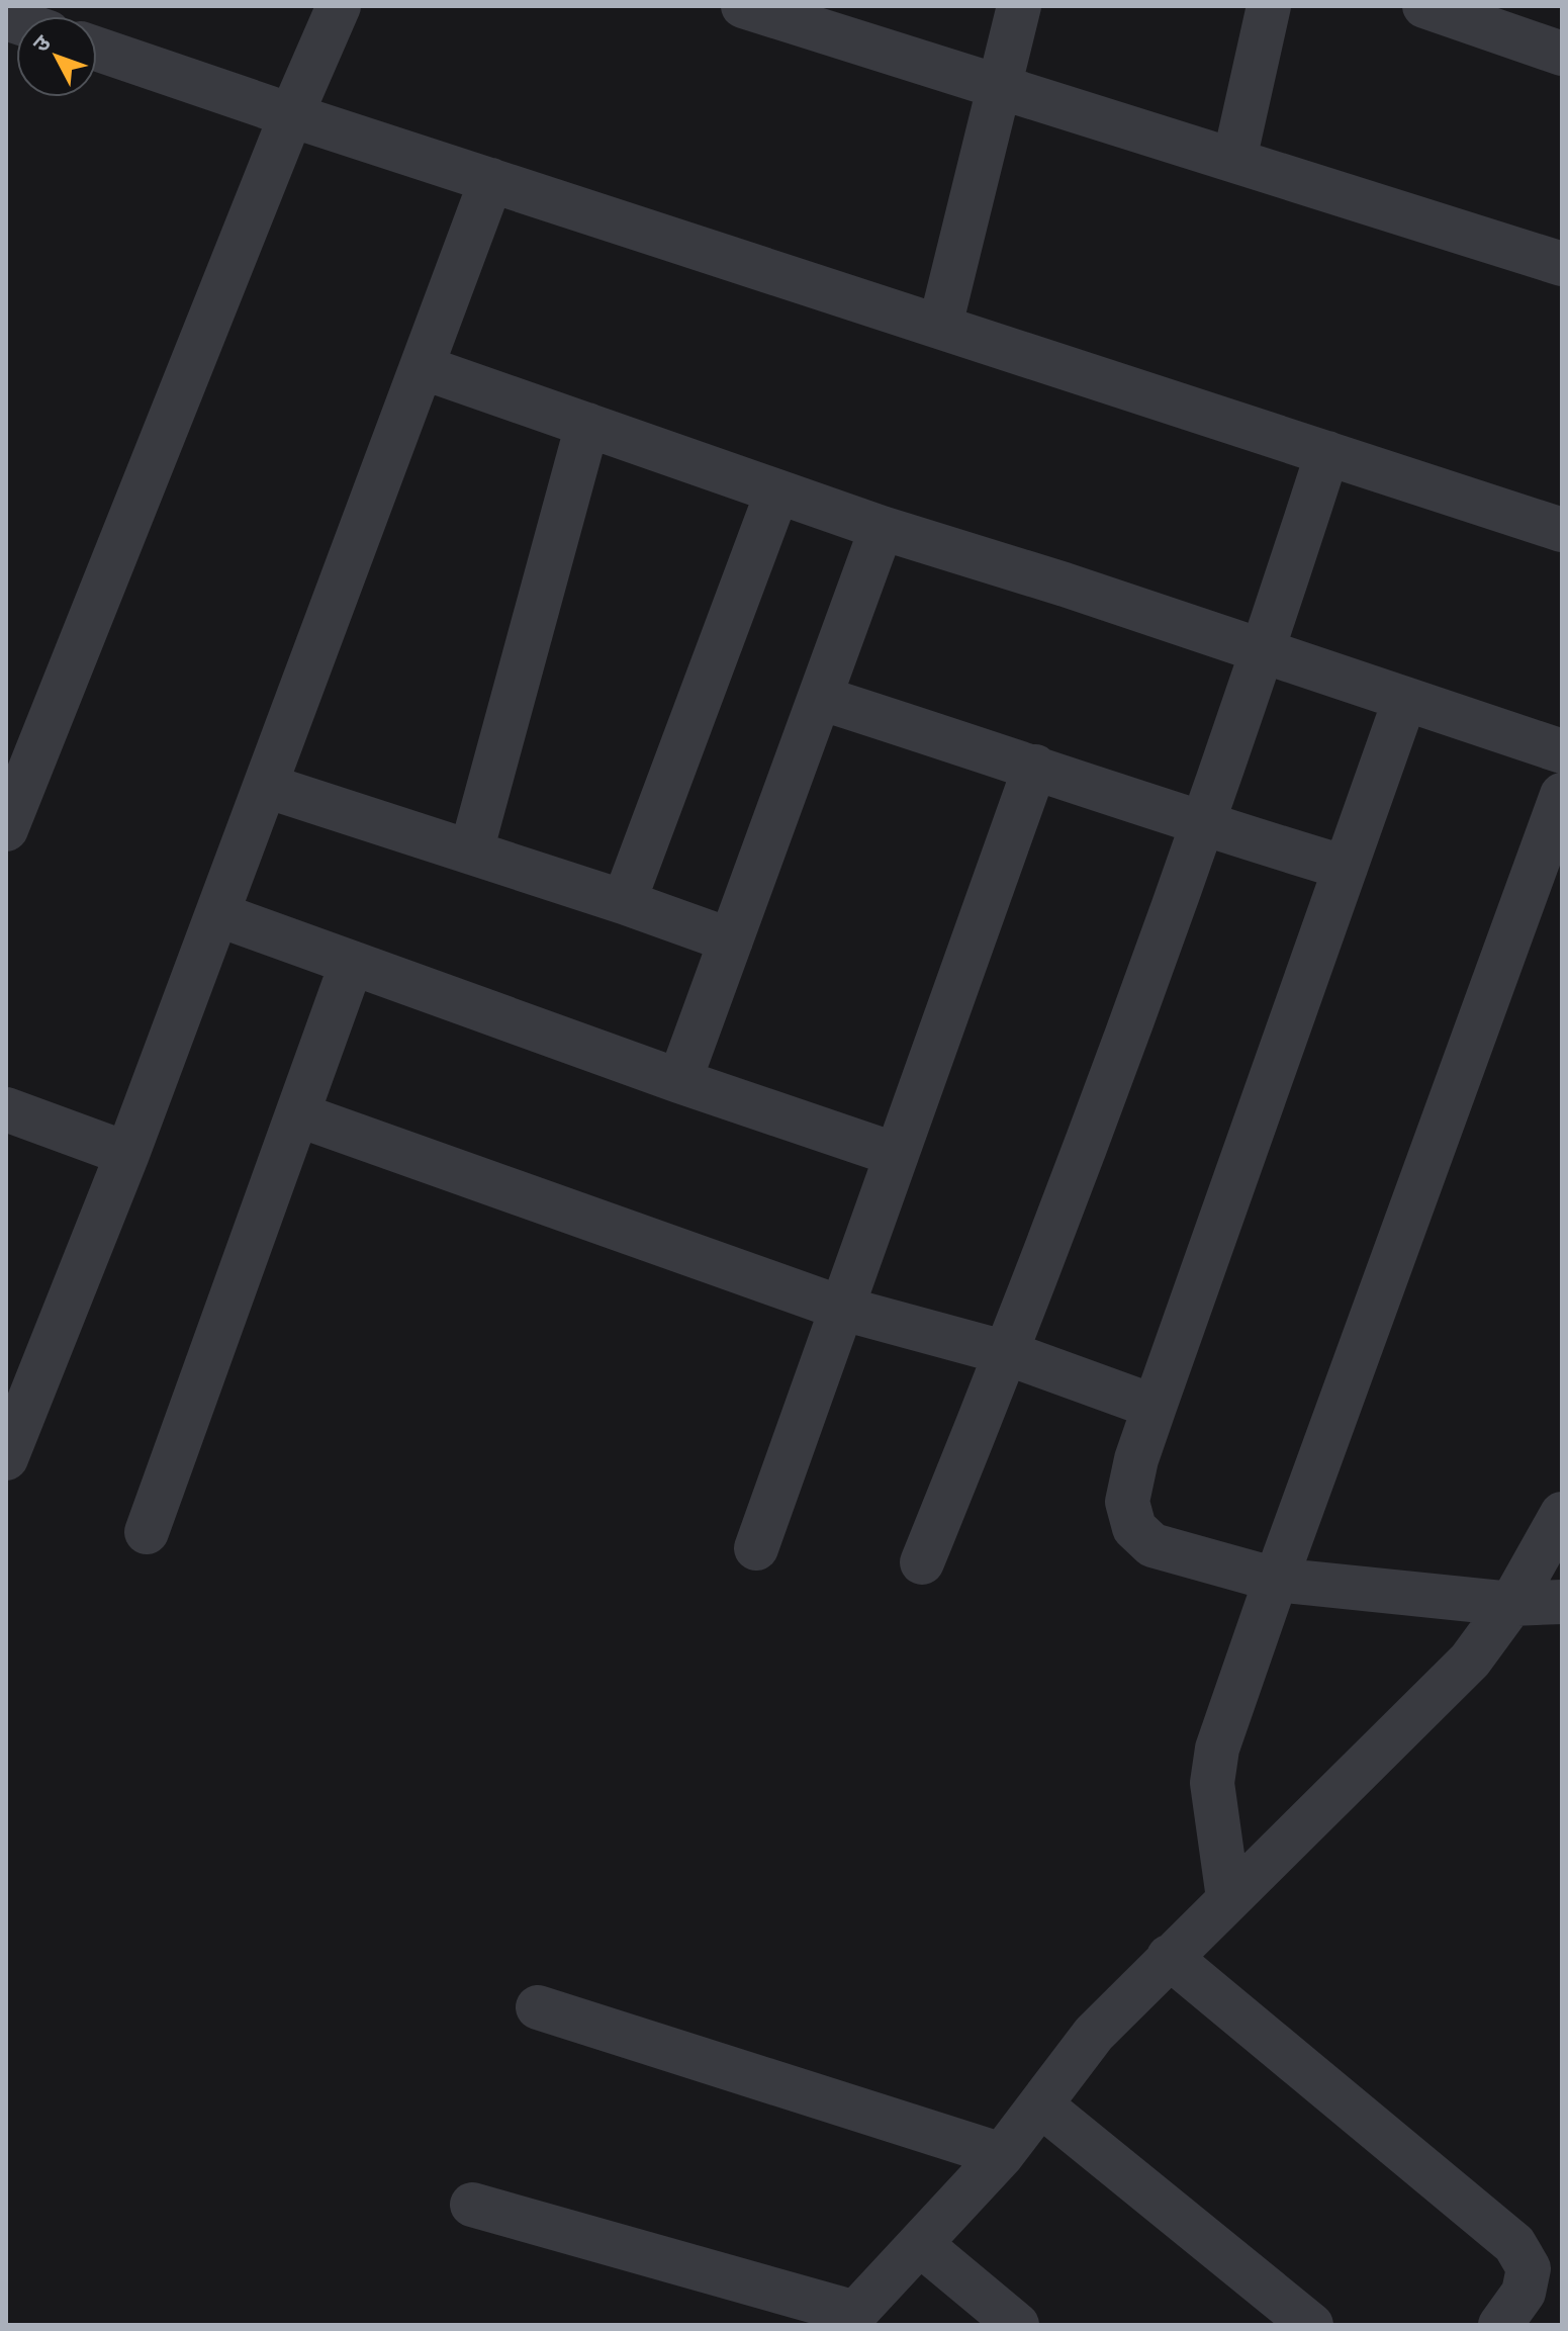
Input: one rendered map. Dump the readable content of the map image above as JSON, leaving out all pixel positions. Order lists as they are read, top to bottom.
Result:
{
  "north": "top left"
}
